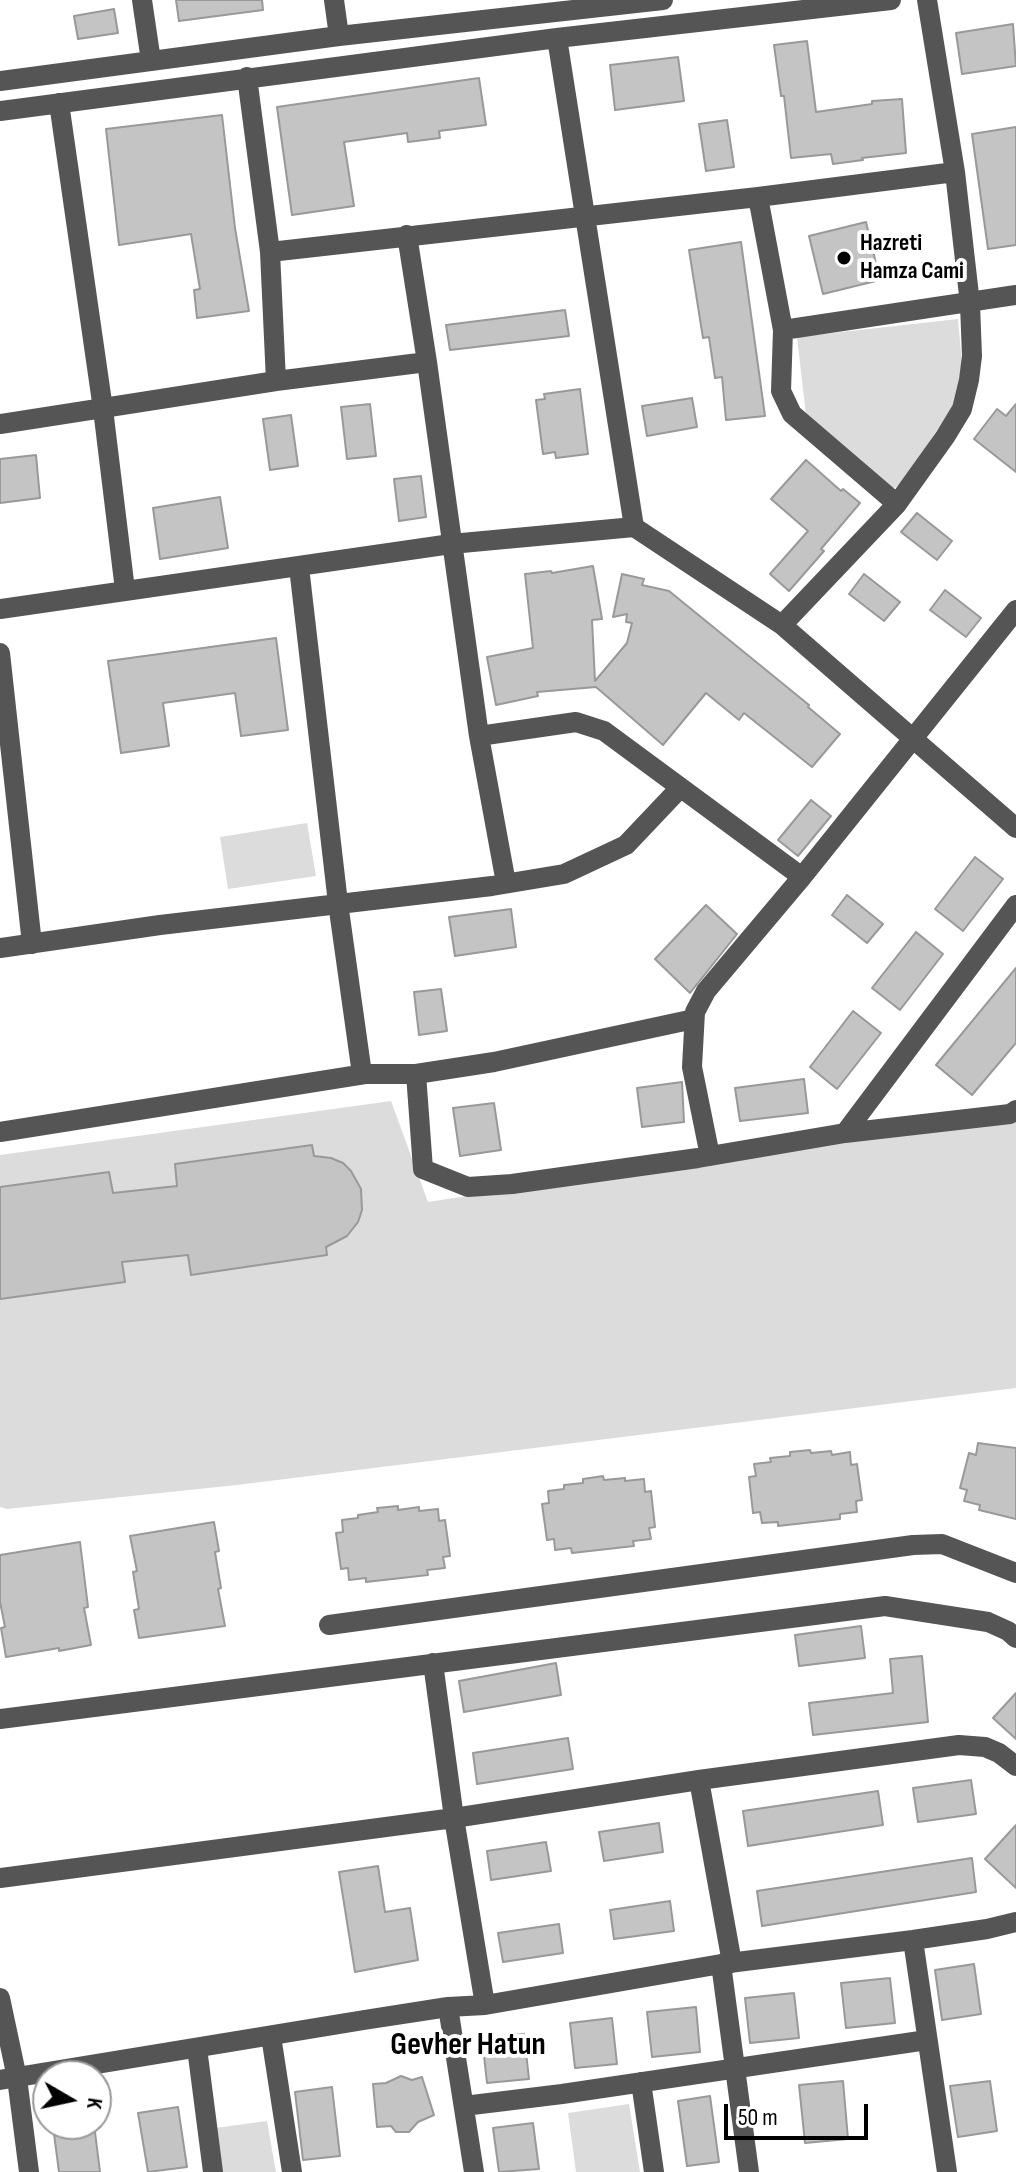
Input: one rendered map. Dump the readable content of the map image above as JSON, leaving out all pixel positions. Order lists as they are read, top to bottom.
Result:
{
  "districts": ["Gevher Hatun"],
  "places": ["Hazreti Hamza Cami"],
  "scale_bar": "50 m",
  "north": "right"
}
